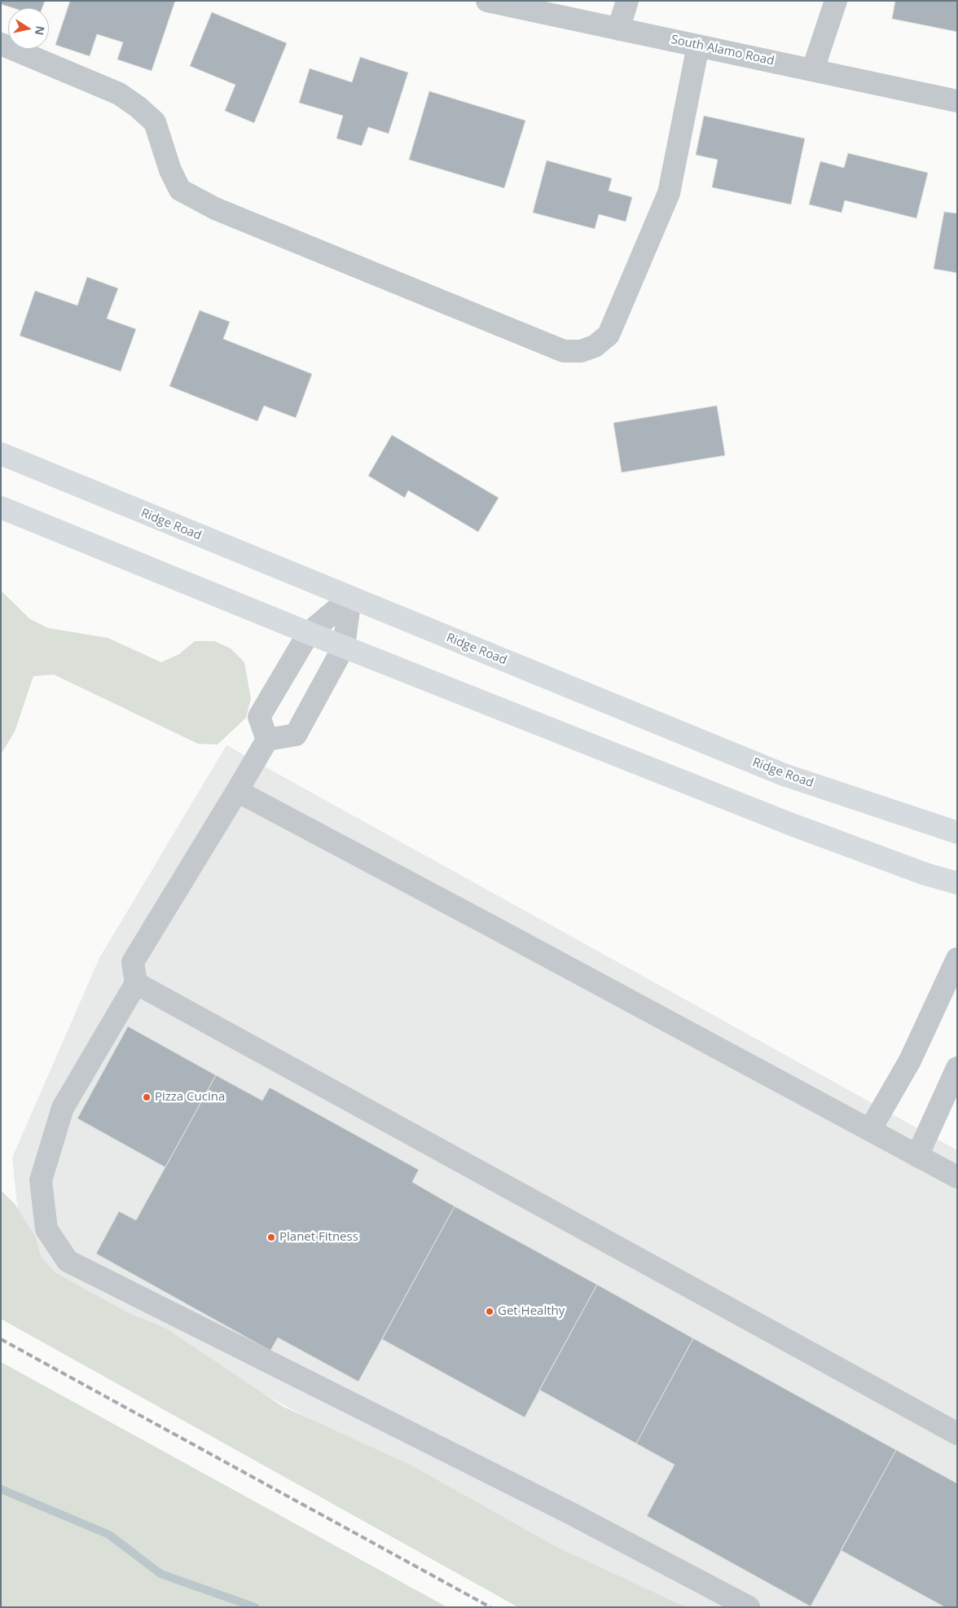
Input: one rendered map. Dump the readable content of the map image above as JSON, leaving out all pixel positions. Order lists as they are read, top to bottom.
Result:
{
  "streets": {
    "main road": ["Ridge Road"],
    "street": ["South Alamo Road"]
  },
  "places": ["Pizza Cucina", "Planet Fitness", "Get Healthy"],
  "north": "right"
}
